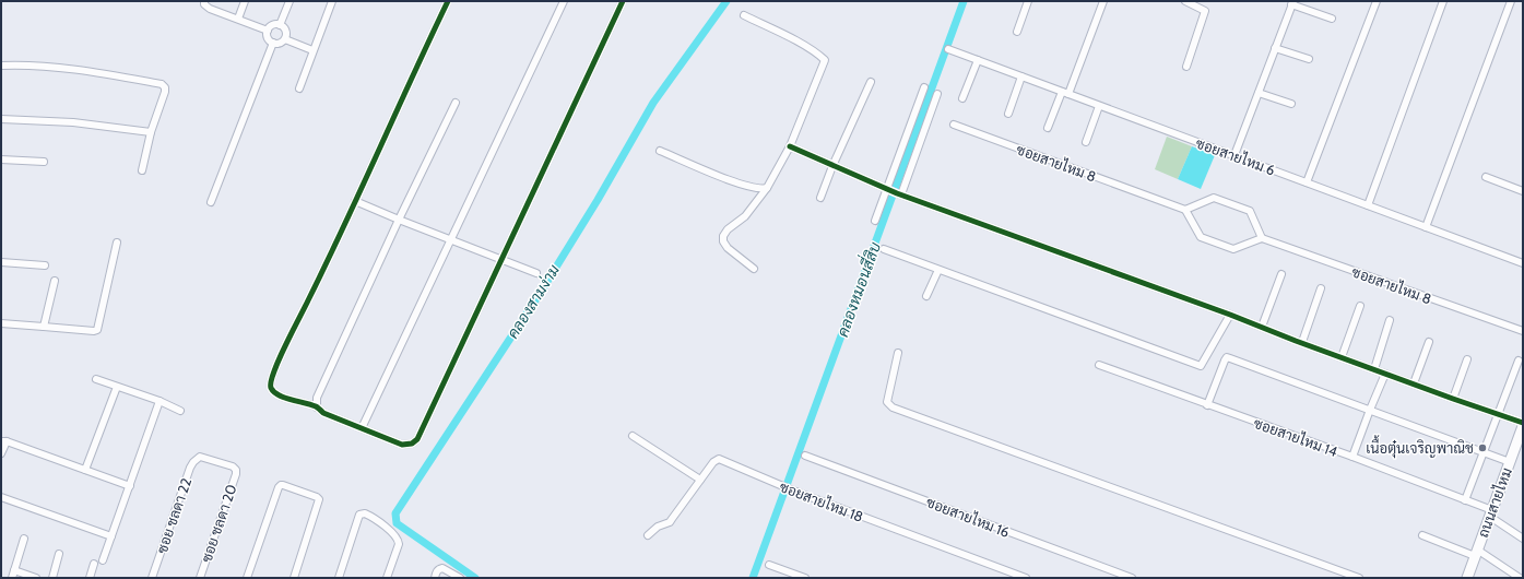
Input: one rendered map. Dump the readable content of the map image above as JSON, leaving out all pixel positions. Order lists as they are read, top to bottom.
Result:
{
  "streets": {
    "main road": ["ถนนสายไหม"],
    "street": [
      "ซอยสายไหม 6",
      "ซอยสายไหม 8",
      "ซอยสายไหม 14",
      "ซอยสายไหม 18",
      "ซอย ชลดา 22",
      "ซอยสายไหม 16",
      "ซอย ชลดา 20"
    ]
  },
  "crossings": [
    ["ซอยสายไหม 14", "ถนนสายไหม"],
    ["ซอย ชลดา 22", "ซอย ชลดา 20"]
  ],
  "water": ["คลองหมอนสี่สิบ", "คลองสามง่าม"],
  "places": ["เนื้อตุ๋นเจริญพาณิช"]
}
